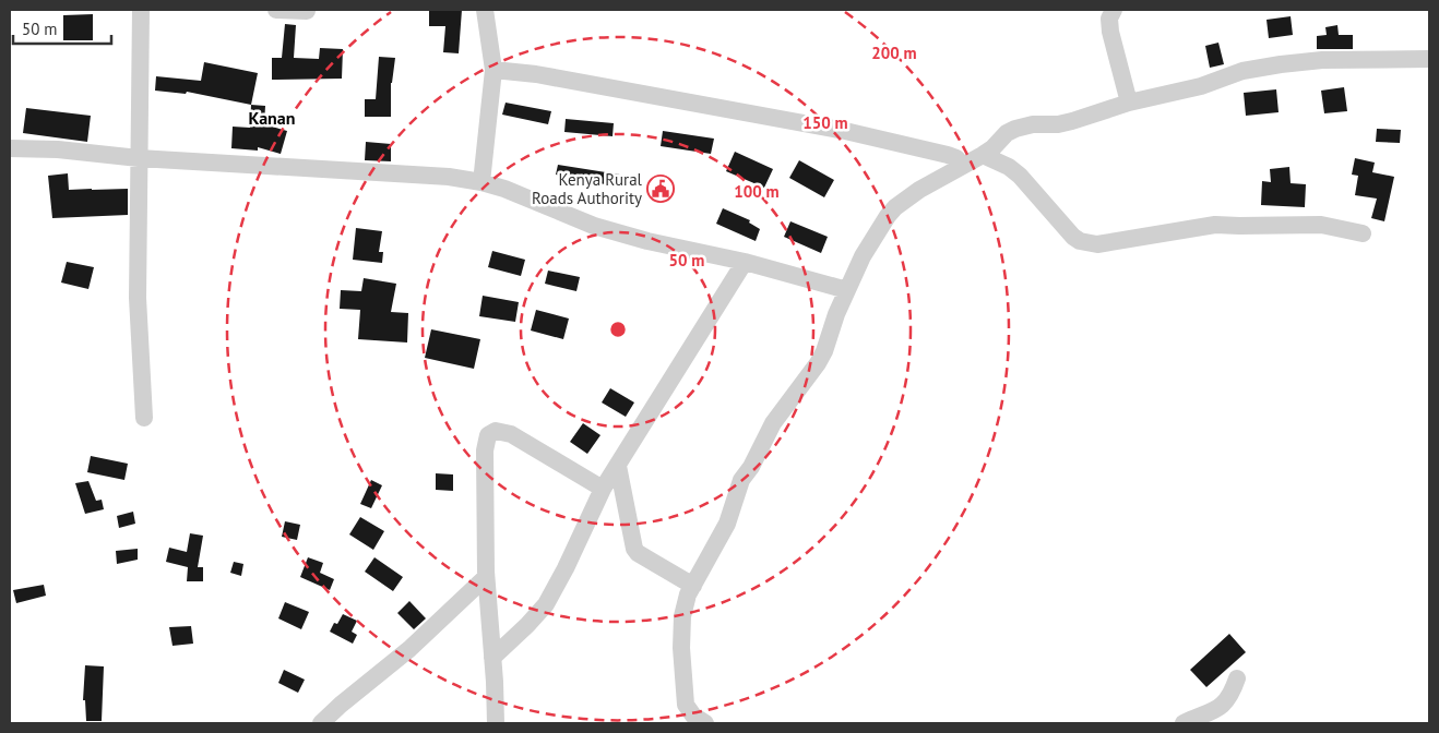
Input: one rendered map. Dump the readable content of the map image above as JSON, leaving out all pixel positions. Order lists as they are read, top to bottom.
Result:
{
  "districts": ["Kanan"],
  "places": {
    "public building": ["Kenya Rural Roads Authority"]
  },
  "scale_bar": "50 m",
  "rings": [
    "200 m",
    "150 m",
    "100 m",
    "50 m"
  ]
}
